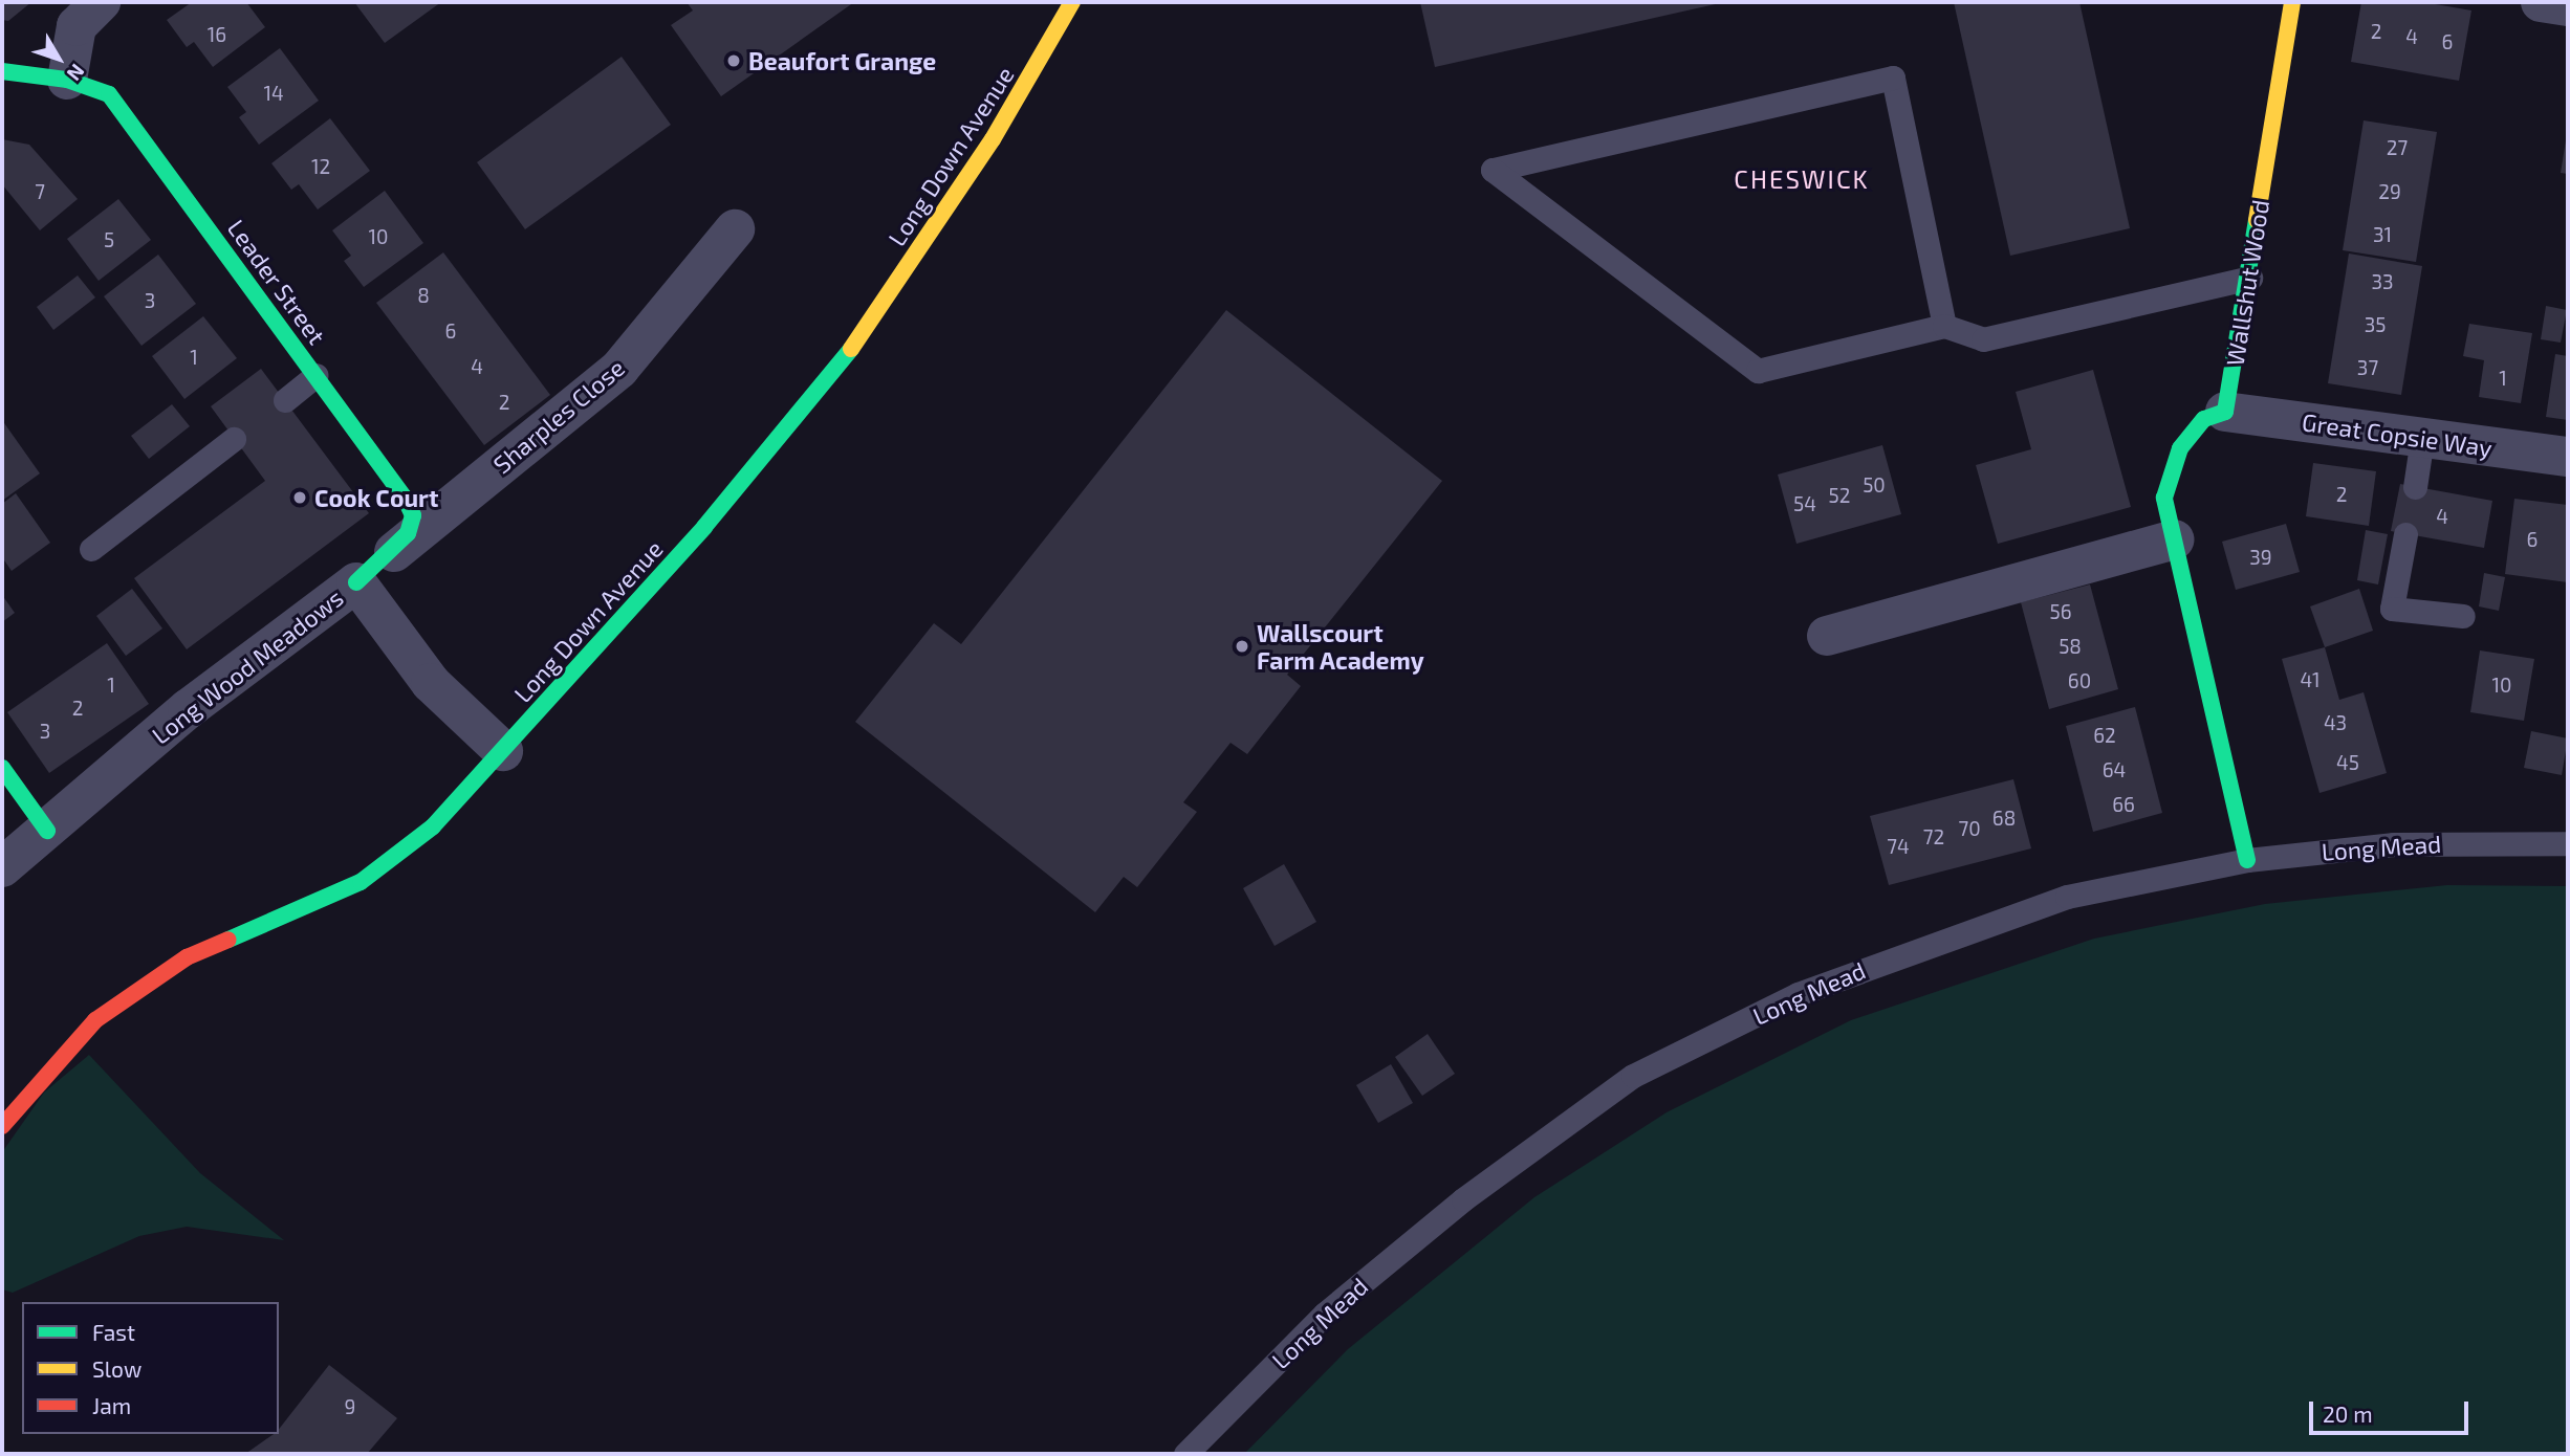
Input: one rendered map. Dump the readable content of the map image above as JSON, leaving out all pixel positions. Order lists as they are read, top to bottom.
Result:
{
  "streets": {
    "street": [
      "Long Down Avenue",
      "Leader Street",
      "Wallshut Wood",
      "Sharples Close",
      "Great Copsie Way",
      "Long Wood Meadows"
    ],
    "lane": ["Long Mead"]
  },
  "crossings": [
    ["Long Down Avenue", "Long Wood Meadows"],
    ["Leader Street", "Sharples Close"],
    ["Leader Street", "Long Wood Meadows"],
    ["Wallshut Wood", "Great Copsie Way"]
  ],
  "districts": ["CHESWICK"],
  "places": ["Beaufort Grange", "Cook Court", "Wallscourt Farm Academy"],
  "house_numbers": [
    "2",
    "16",
    "4",
    "6",
    "14",
    "27",
    "12",
    "7",
    "29",
    "31",
    "10",
    "5",
    "33",
    "8",
    "3",
    "35",
    "6",
    "1",
    "4",
    "37",
    "1",
    "2",
    "50",
    "2",
    "52",
    "54",
    "4",
    "6",
    "39",
    "56",
    "58",
    "41",
    "60",
    "1",
    "10",
    "2",
    "43",
    "3",
    "62",
    "45",
    "64",
    "66",
    "68",
    "70",
    "72",
    "74",
    "9"
  ],
  "legend": ["Fast", "Slow", "Jam"],
  "scale_bar": "20 m",
  "north": "bottom right"
}
